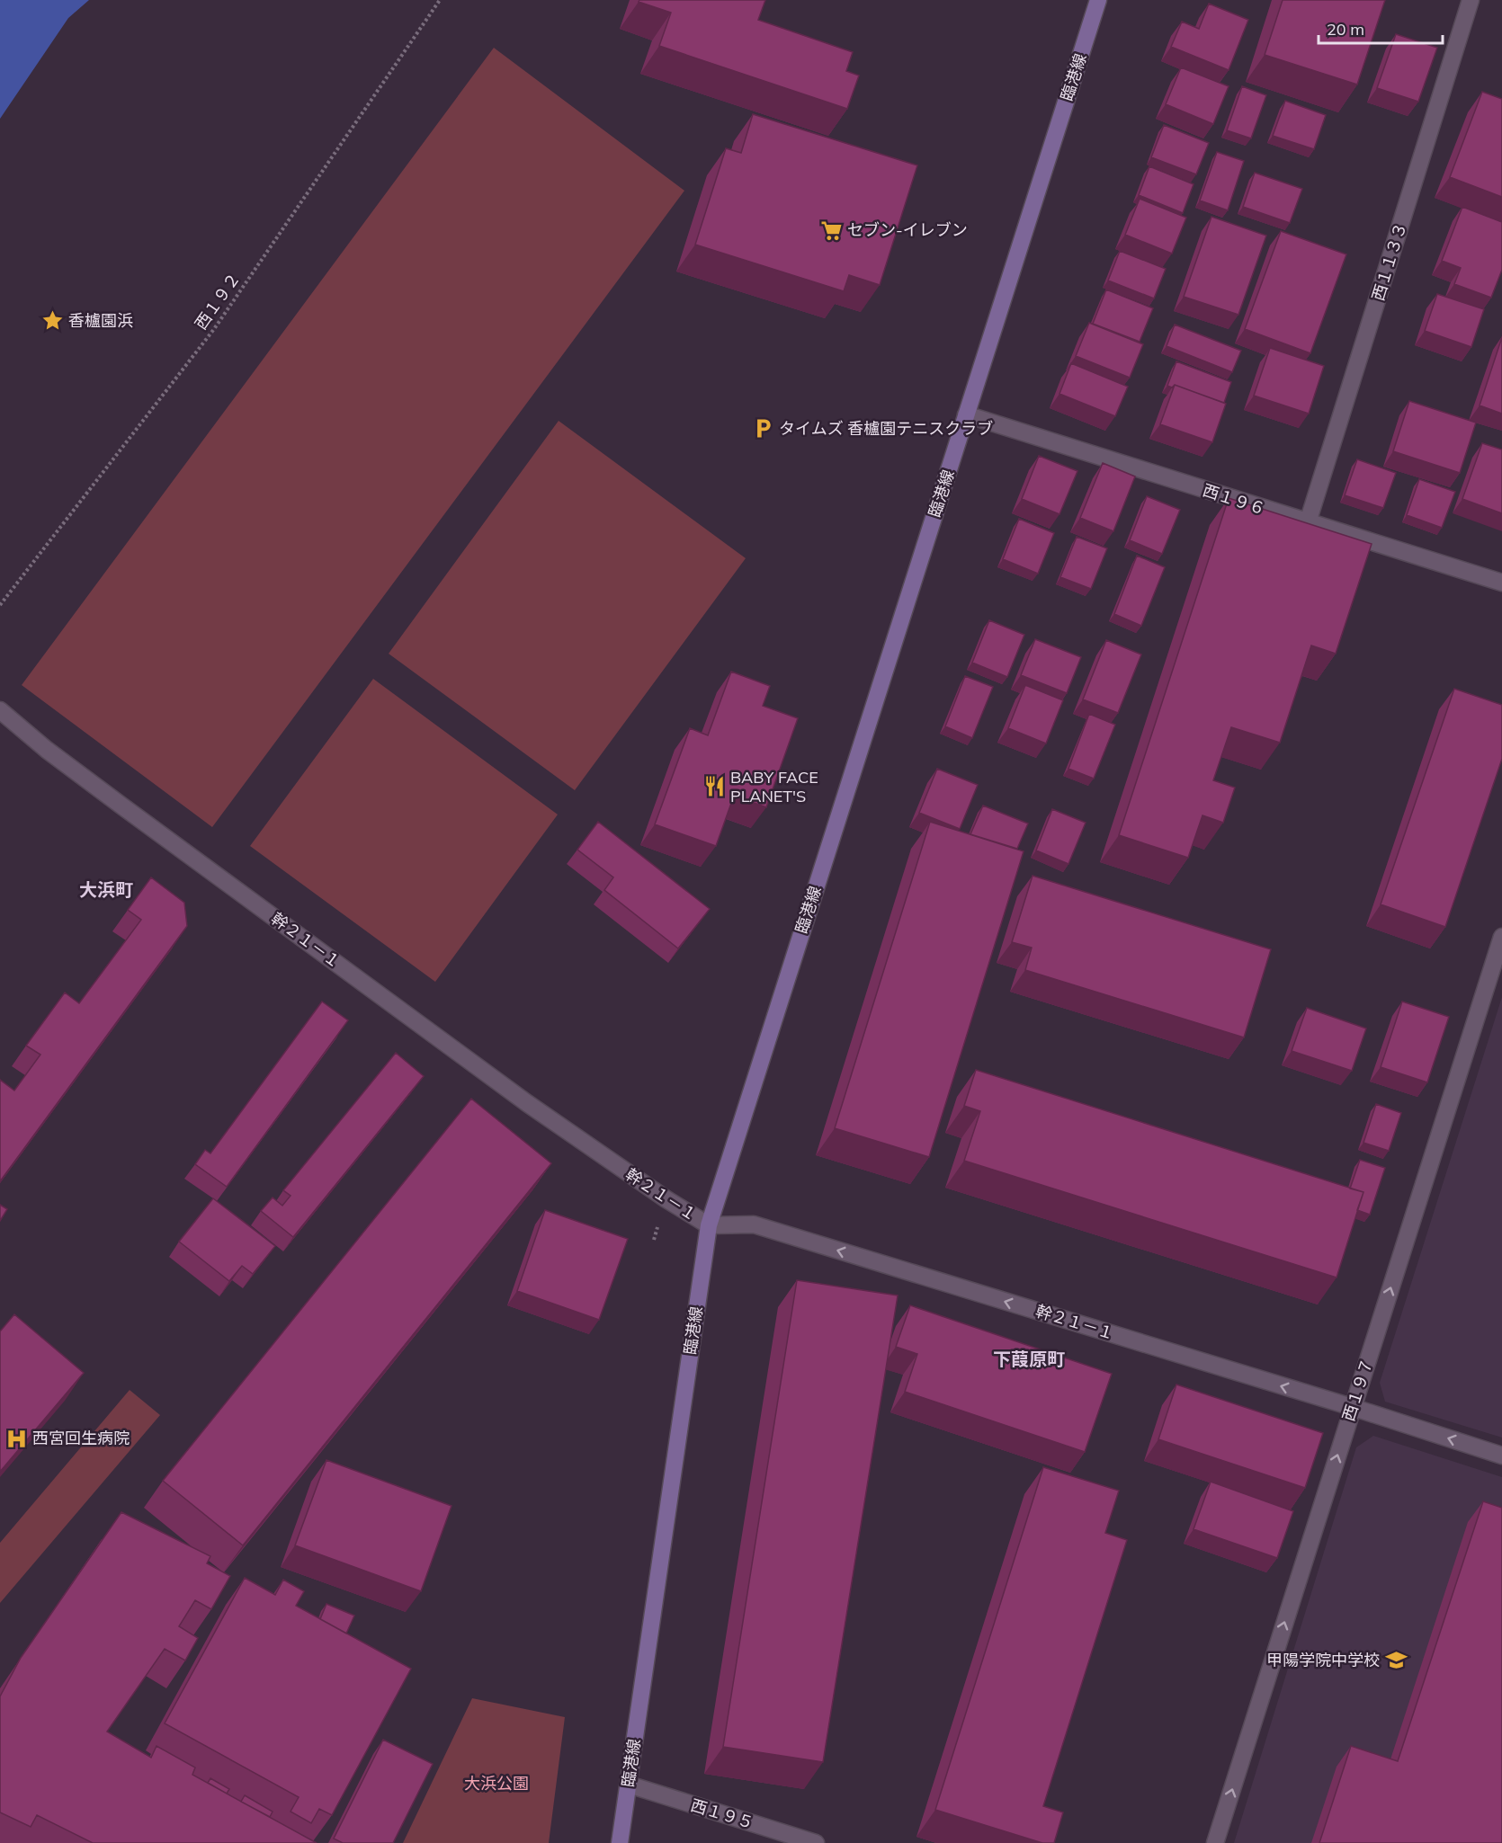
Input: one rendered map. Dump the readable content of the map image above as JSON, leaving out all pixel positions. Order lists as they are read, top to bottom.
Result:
{
  "streets": {
    "street": [
      "臨港線",
      "西１１３３",
      "西１９６",
      "幹２１－１",
      "西１９７",
      "西１９５"
    ],
    "path": ["西１９２"]
  },
  "crossings": [
    ["臨港線", "西１９６"],
    ["臨港線", "幹２１－１"],
    ["臨港線", "西１９５"],
    ["西１１３３", "西１９６"],
    ["幹２１－１", "西１９７"]
  ],
  "one_way": ["幹２１－１", "西１９７"],
  "districts": ["大浜町", "下葭原町"],
  "parks": ["大浜公園"],
  "places": {
    "supermarket": ["セブン-イレブン"],
    "place": ["香櫨園浜"],
    "parking": ["タイムズ 香櫨園テニスクラブ"],
    "restaurant": ["BABY FACE PLANET'S"],
    "hospital": ["西宮回生病院"],
    "school or university": ["甲陽学院中学校"]
  },
  "scale_bar": "20 m"
}
